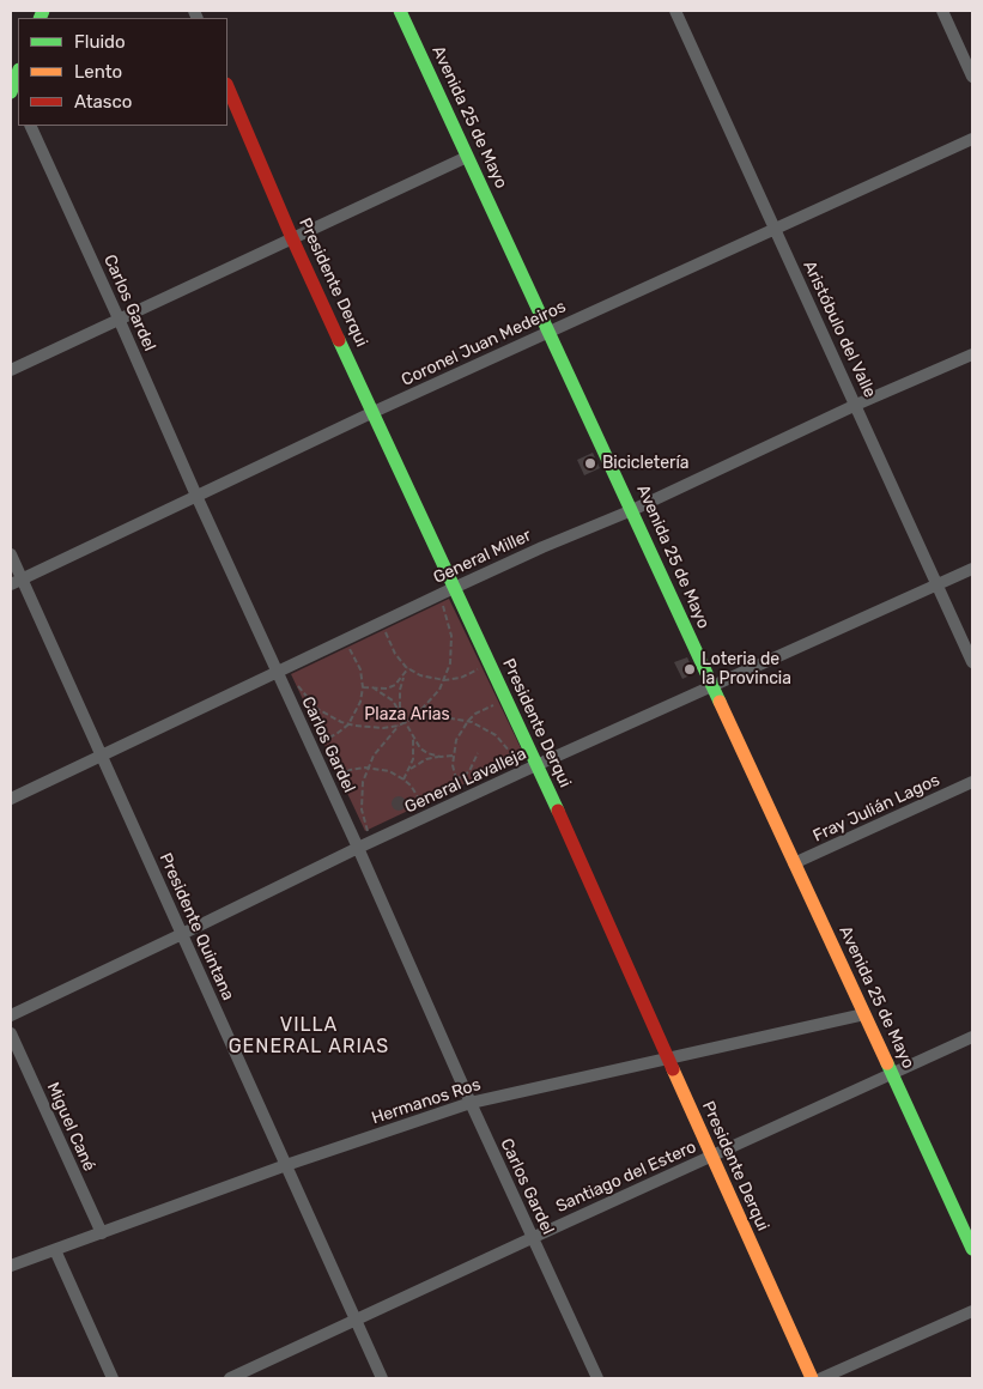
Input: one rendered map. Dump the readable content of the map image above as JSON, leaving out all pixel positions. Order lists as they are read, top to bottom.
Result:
{
  "streets": {
    "street": [
      "Avenida 25 de Mayo",
      "Presidente Derqui",
      "Carlos Gardel",
      "Aristóbulo del Valle",
      "Coronel Juan Medeiros",
      "General Miller",
      "General Lavalleja",
      "Fray Julián Lagos",
      "Presidente Quintana",
      "Hermanos Ros",
      "Miguel Cané",
      "Santiago del Estero"
    ]
  },
  "crossings": [
    ["Avenida 25 de Mayo", "Coronel Juan Medeiros"],
    ["Avenida 25 de Mayo", "General Miller"],
    ["Avenida 25 de Mayo", "General Lavalleja"],
    ["Avenida 25 de Mayo", "Fray Julián Lagos"],
    ["Avenida 25 de Mayo", "Hermanos Ros"],
    ["Avenida 25 de Mayo", "Santiago del Estero"],
    ["Presidente Derqui", "Coronel Juan Medeiros"],
    ["Presidente Derqui", "General Miller"],
    ["Presidente Derqui", "General Lavalleja"],
    ["Presidente Derqui", "Hermanos Ros"],
    ["Presidente Derqui", "Santiago del Estero"],
    ["Carlos Gardel", "Coronel Juan Medeiros"],
    ["Carlos Gardel", "General Miller"],
    ["Carlos Gardel", "General Lavalleja"],
    ["Carlos Gardel", "Hermanos Ros"],
    ["Carlos Gardel", "Santiago del Estero"],
    ["Aristóbulo del Valle", "Coronel Juan Medeiros"],
    ["Aristóbulo del Valle", "General Miller"],
    ["Aristóbulo del Valle", "General Lavalleja"],
    ["Coronel Juan Medeiros", "Presidente Quintana"],
    ["General Miller", "Presidente Quintana"],
    ["General Lavalleja", "Presidente Quintana"],
    ["Presidente Quintana", "Hermanos Ros"],
    ["Presidente Quintana", "Santiago del Estero"],
    ["Hermanos Ros", "Miguel Cané"]
  ],
  "districts": ["VILLA GENERAL ARIAS"],
  "parks": ["Plaza Arias"],
  "places": ["Bicicletería", "Loteria de la Provincia"],
  "legend": ["Fluido", "Lento", "Atasco"]
}
